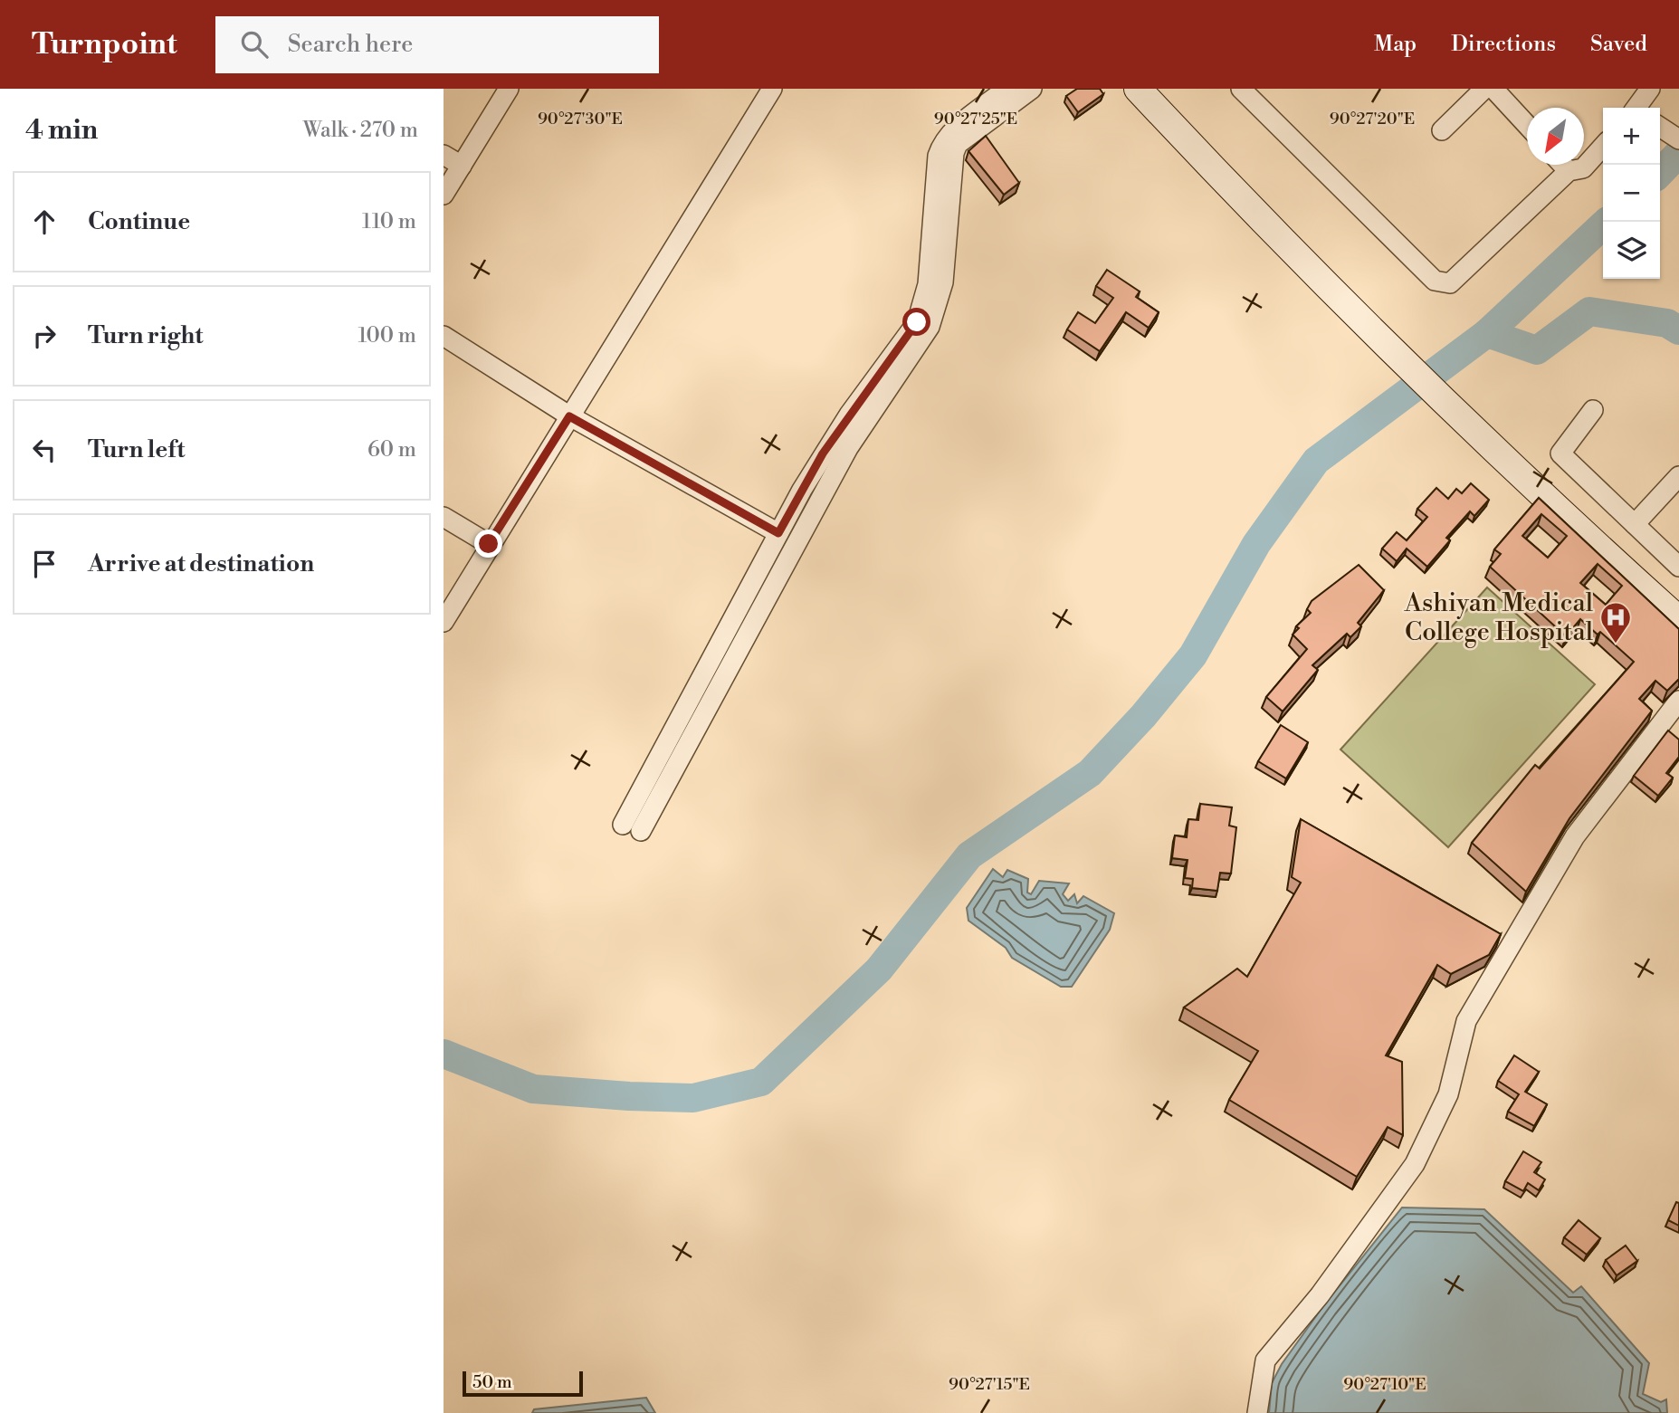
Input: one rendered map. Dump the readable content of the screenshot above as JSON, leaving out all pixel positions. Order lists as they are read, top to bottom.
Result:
{
  "places": {
    "hospital": ["Ashiyan Medical College Hospital"]
  },
  "scale_bar": "50 m",
  "north": "bottom left",
  "page": {
    "header": "Turnpoint",
    "search": "Search here",
    "nav": ["Map", "Directions", "Saved"],
    "heading": ["4 min", "Walk · 270 m"],
    "map_buttons": ["+", "−"],
    "list": [
      ["Continue", "110 m"],
      ["Turn right", "100 m"],
      ["Turn left", "60 m"],
      "Arrive at destination"
    ],
    "scale": "50 m"
  },
  "coordinates": [
    "90°27'25\"E",
    "90°27'30\"E",
    "90°27'20\"E",
    "90°27'15\"E",
    "90°27'10\"E"
  ]
}
